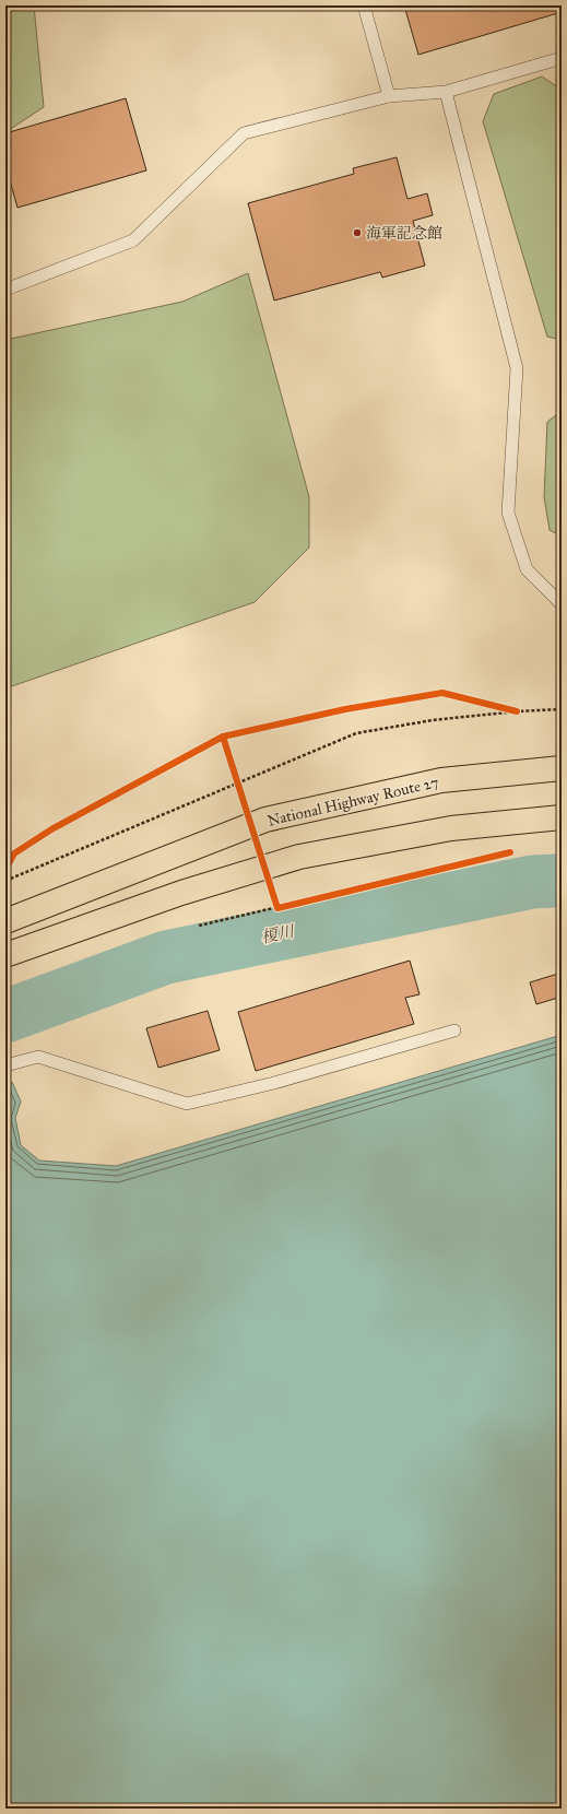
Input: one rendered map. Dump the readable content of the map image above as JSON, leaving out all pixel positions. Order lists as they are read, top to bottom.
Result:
{
  "streets": {
    "highway": ["National Highway Route 27"]
  },
  "water": ["榎川"],
  "places": ["海軍記念館"]
}
